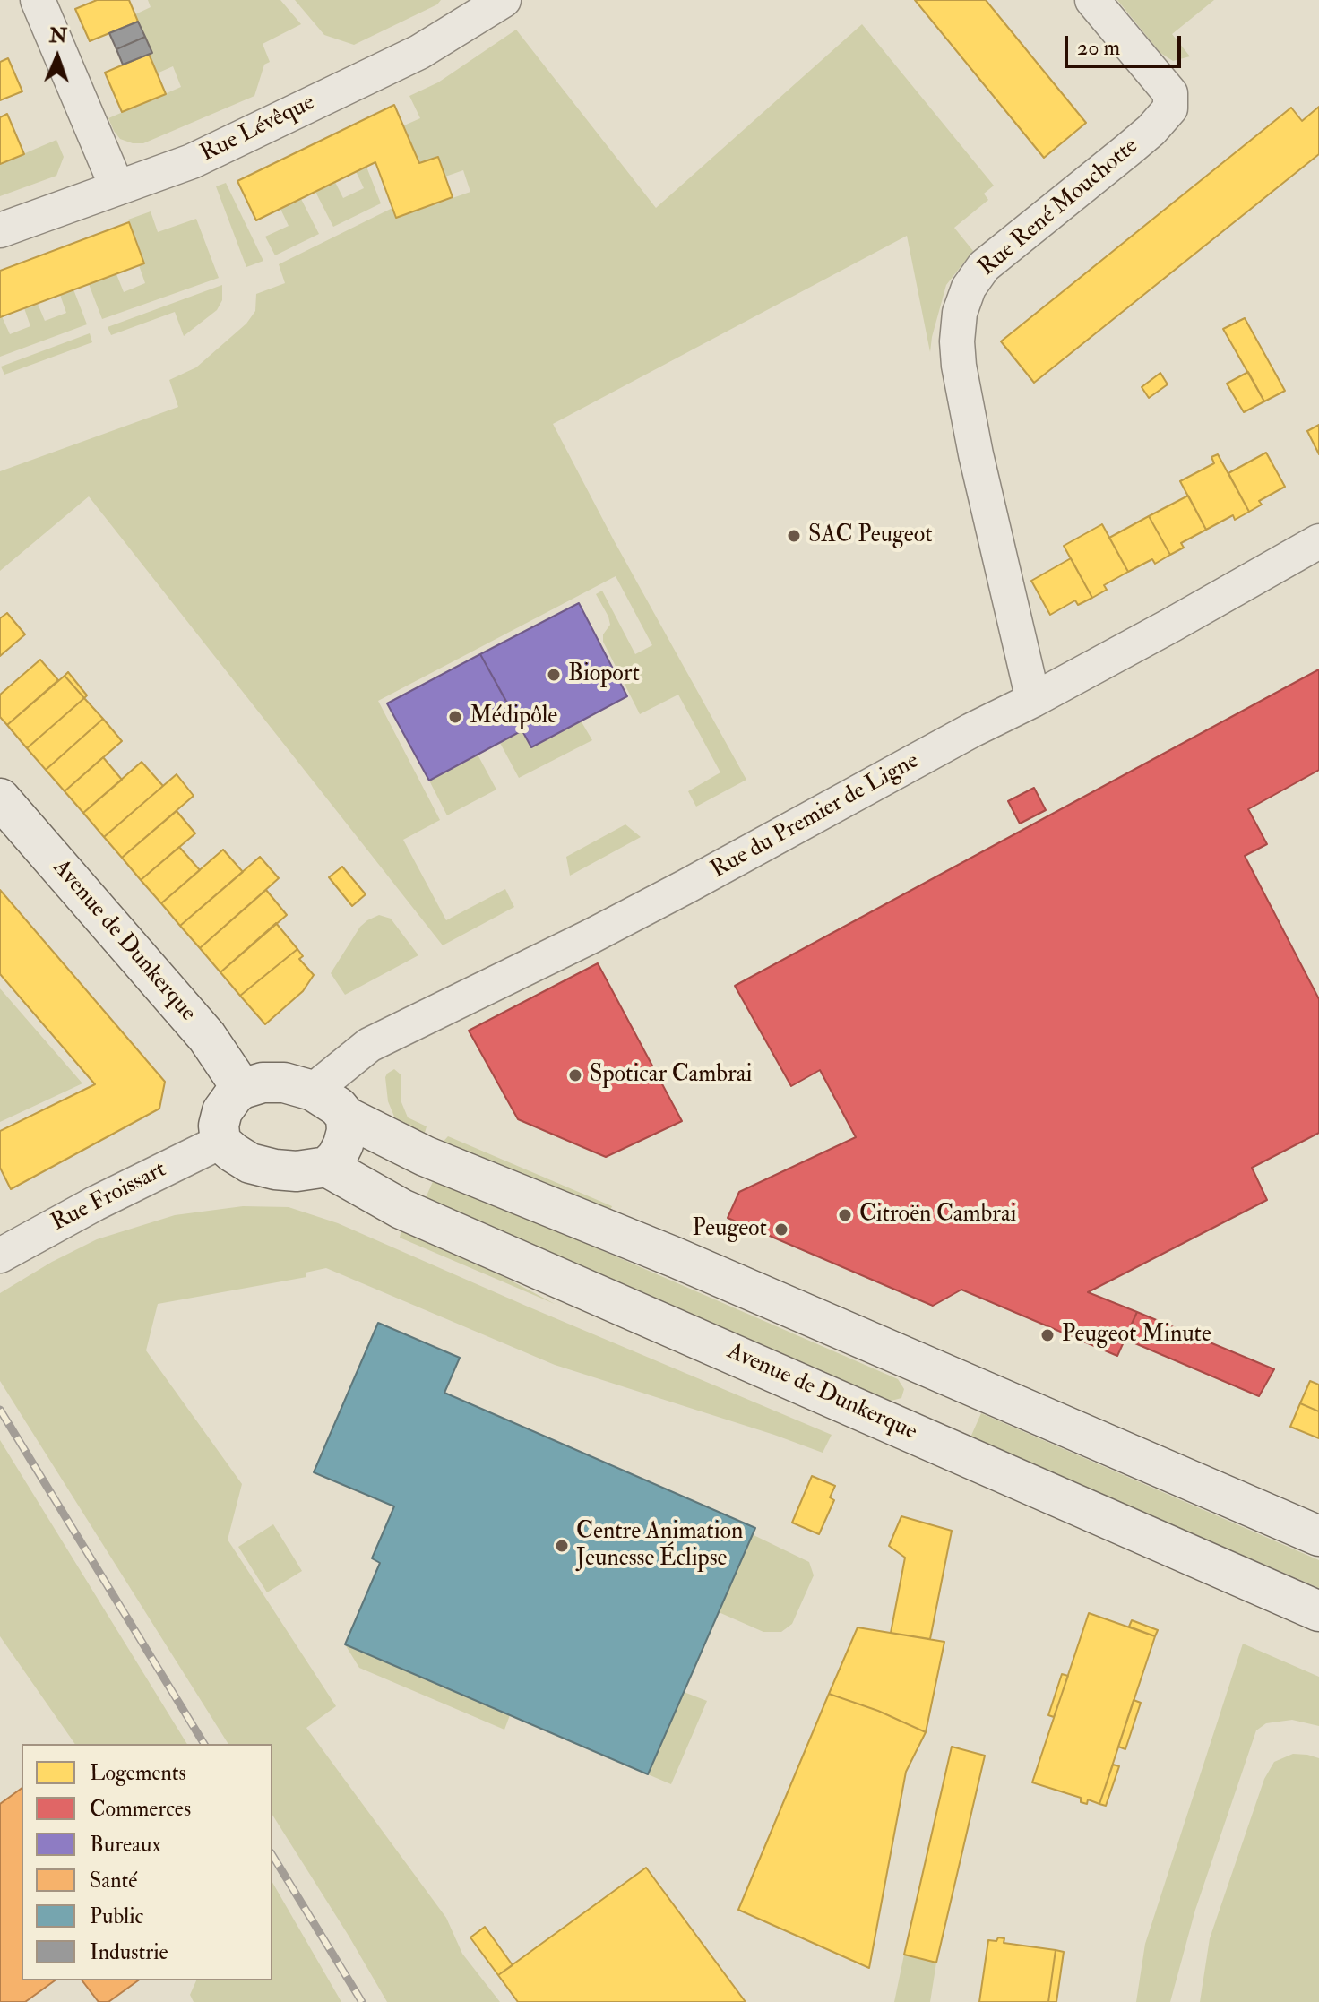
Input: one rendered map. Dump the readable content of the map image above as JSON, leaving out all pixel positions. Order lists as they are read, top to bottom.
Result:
{
  "streets": {
    "main road": ["Avenue de Dunkerque"],
    "street": [
      "Rue Lévêque",
      "Rue René Mouchotte",
      "Rue du Premier de Ligne",
      "Rue Froissart"
    ]
  },
  "crossings": [
    ["Rue René Mouchotte", "Rue du Premier de Ligne"],
    ["Rue du Premier de Ligne", "Avenue de Dunkerque"],
    ["Rue du Premier de Ligne", "Rue Froissart"],
    ["Avenue de Dunkerque", "Rue Froissart"]
  ],
  "places": [
    "SAC Peugeot",
    "Bioport",
    "Médipôle",
    "Spoticar Cambrai",
    "Citroën Cambrai",
    "Peugeot",
    "Peugeot Minute",
    "Centre Animation Jeunesse Éclipse"
  ],
  "legend": [
    "Logements",
    "Commerces",
    "Bureaux",
    "Santé",
    "Public",
    "Industrie"
  ],
  "scale_bar": "20 m",
  "north": "top"
}
